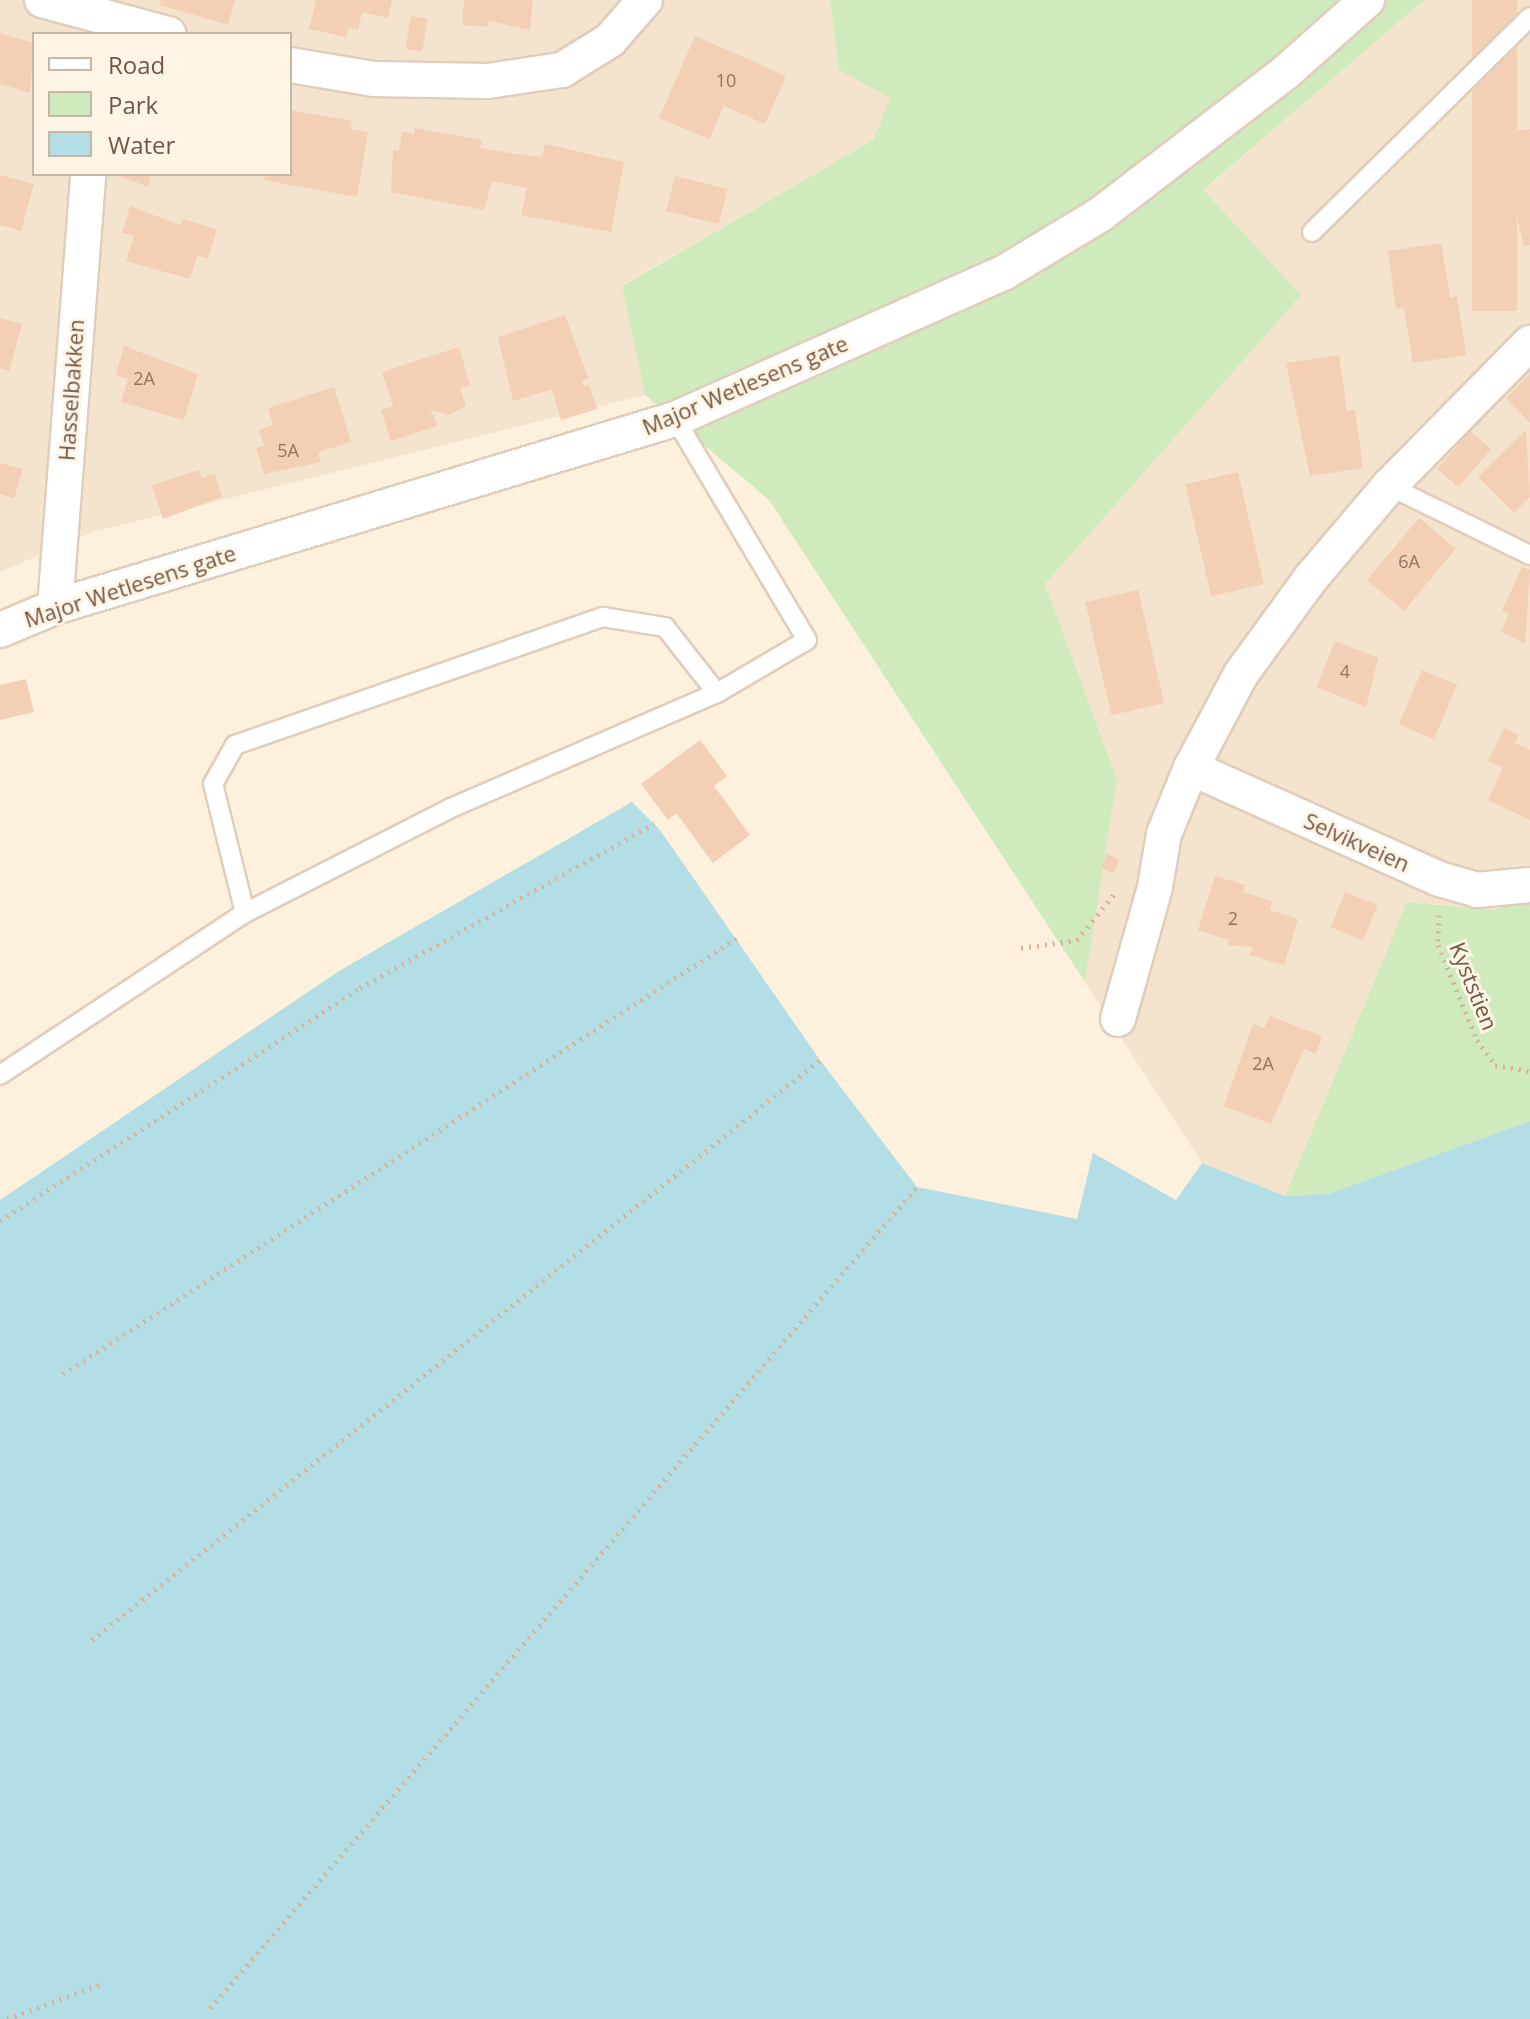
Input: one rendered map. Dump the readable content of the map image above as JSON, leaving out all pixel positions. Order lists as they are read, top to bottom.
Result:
{
  "streets": {
    "street": ["Major Wetlesens gate", "Hasselbakken", "Selvikveien"],
    "path": ["Kyststien"]
  },
  "crossings": [
    ["Major Wetlesens gate", "Hasselbakken"],
    ["Selvikveien", "Kyststien"]
  ],
  "house_numbers": [
    "10",
    "2A",
    "5A",
    "6A",
    "4",
    "2",
    "2A"
  ],
  "legend": ["Road", "Park", "Water"]
}
